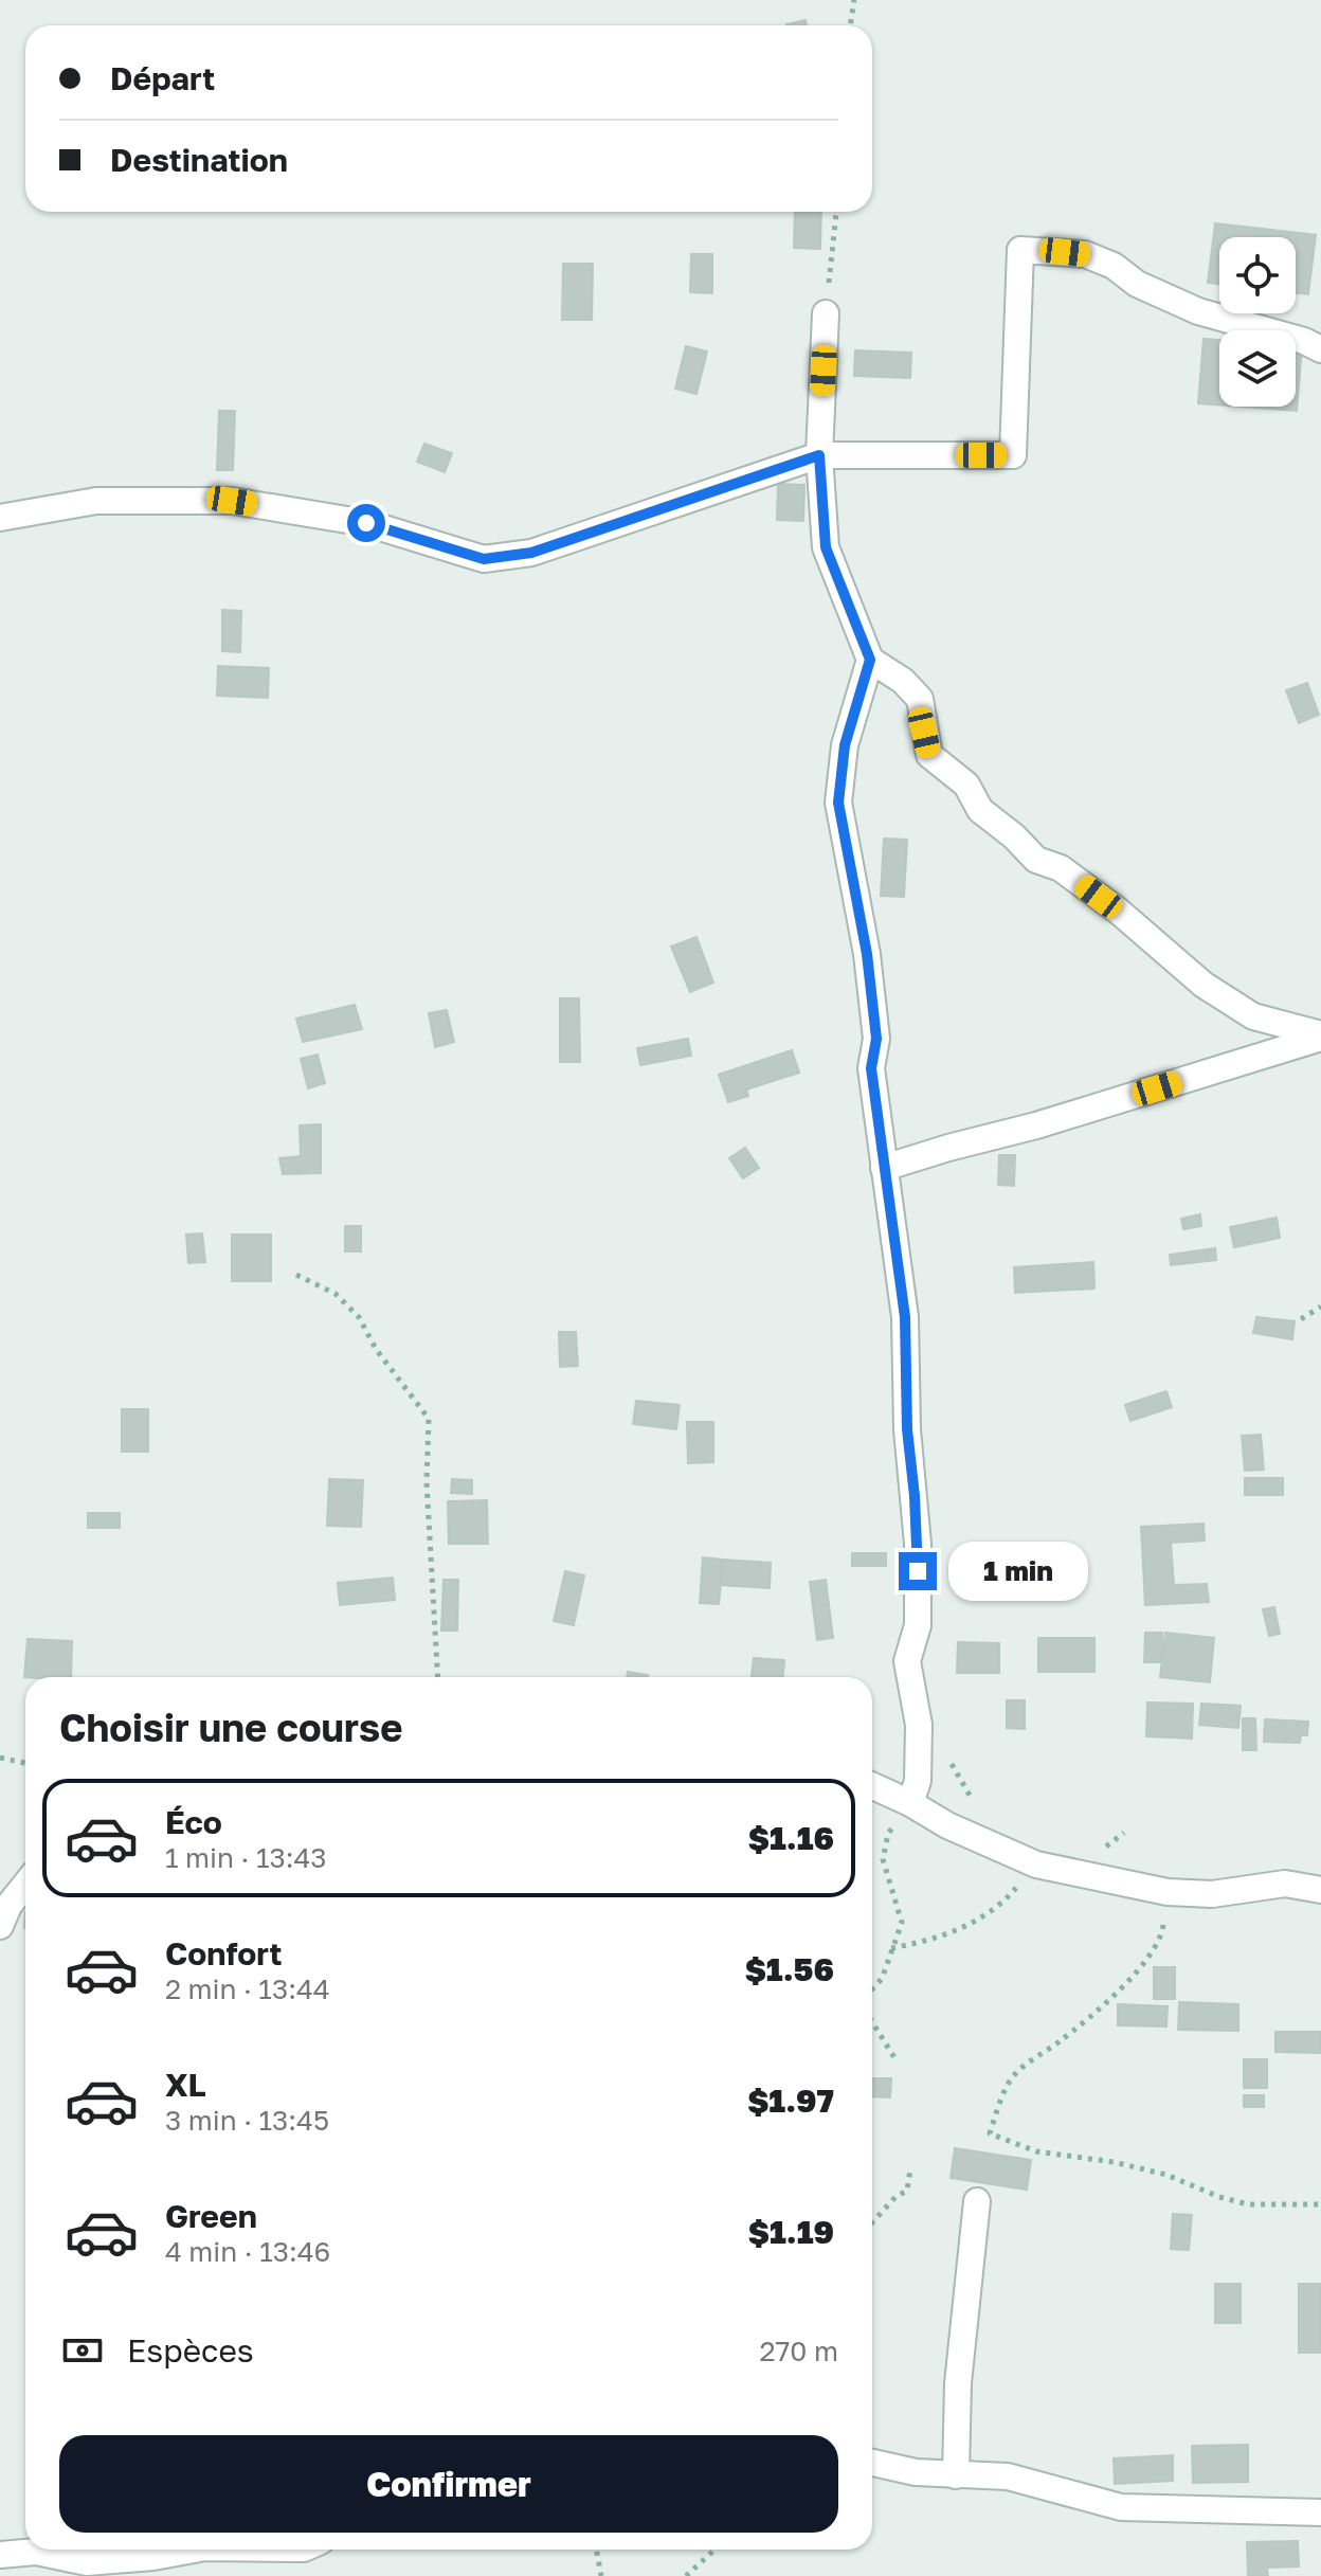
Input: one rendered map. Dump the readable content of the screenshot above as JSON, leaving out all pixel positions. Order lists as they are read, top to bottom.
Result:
{
  "page": {
    "banner": ["Départ", "Destination"],
    "bubble": "1 min",
    "heading": "Choisir une course",
    "list": [
      {
        "name": "Éco",
        "note": "1 min · 13:43",
        "value": "$1.16"
      },
      {
        "name": "Confort",
        "note": "2 min · 13:44",
        "value": "$1.56"
      },
      {
        "name": "XL",
        "note": "3 min · 13:45",
        "value": "$1.97"
      },
      {
        "name": "Green",
        "note": "4 min · 13:46",
        "value": "$1.19"
      }
    ],
    "pay": ["Espèces", "270 m"],
    "buttons": "Confirmer"
  }
}
